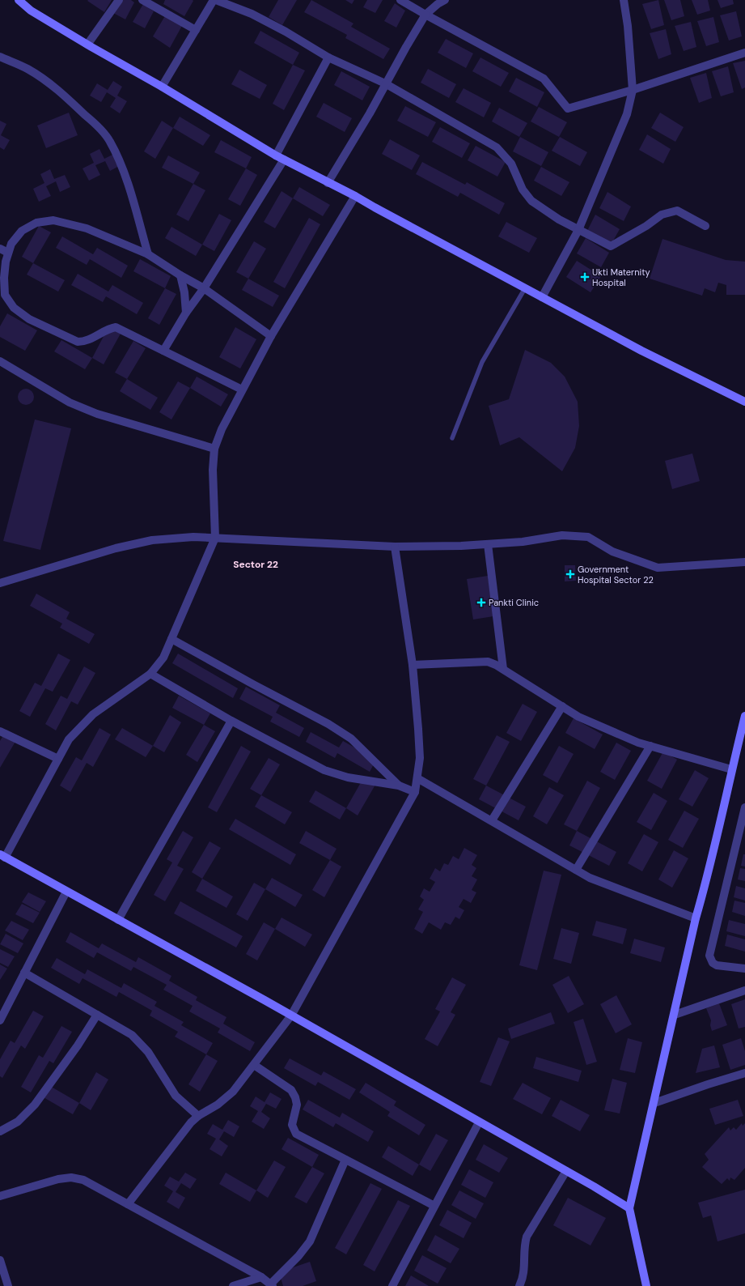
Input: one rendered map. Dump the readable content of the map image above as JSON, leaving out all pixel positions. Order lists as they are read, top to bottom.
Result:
{
  "districts": ["Sector 22"],
  "places": {
    "health": ["Ukti Maternity Hospital", "Government Hospital Sector 22", "Pankti Clinic"]
  }
}
